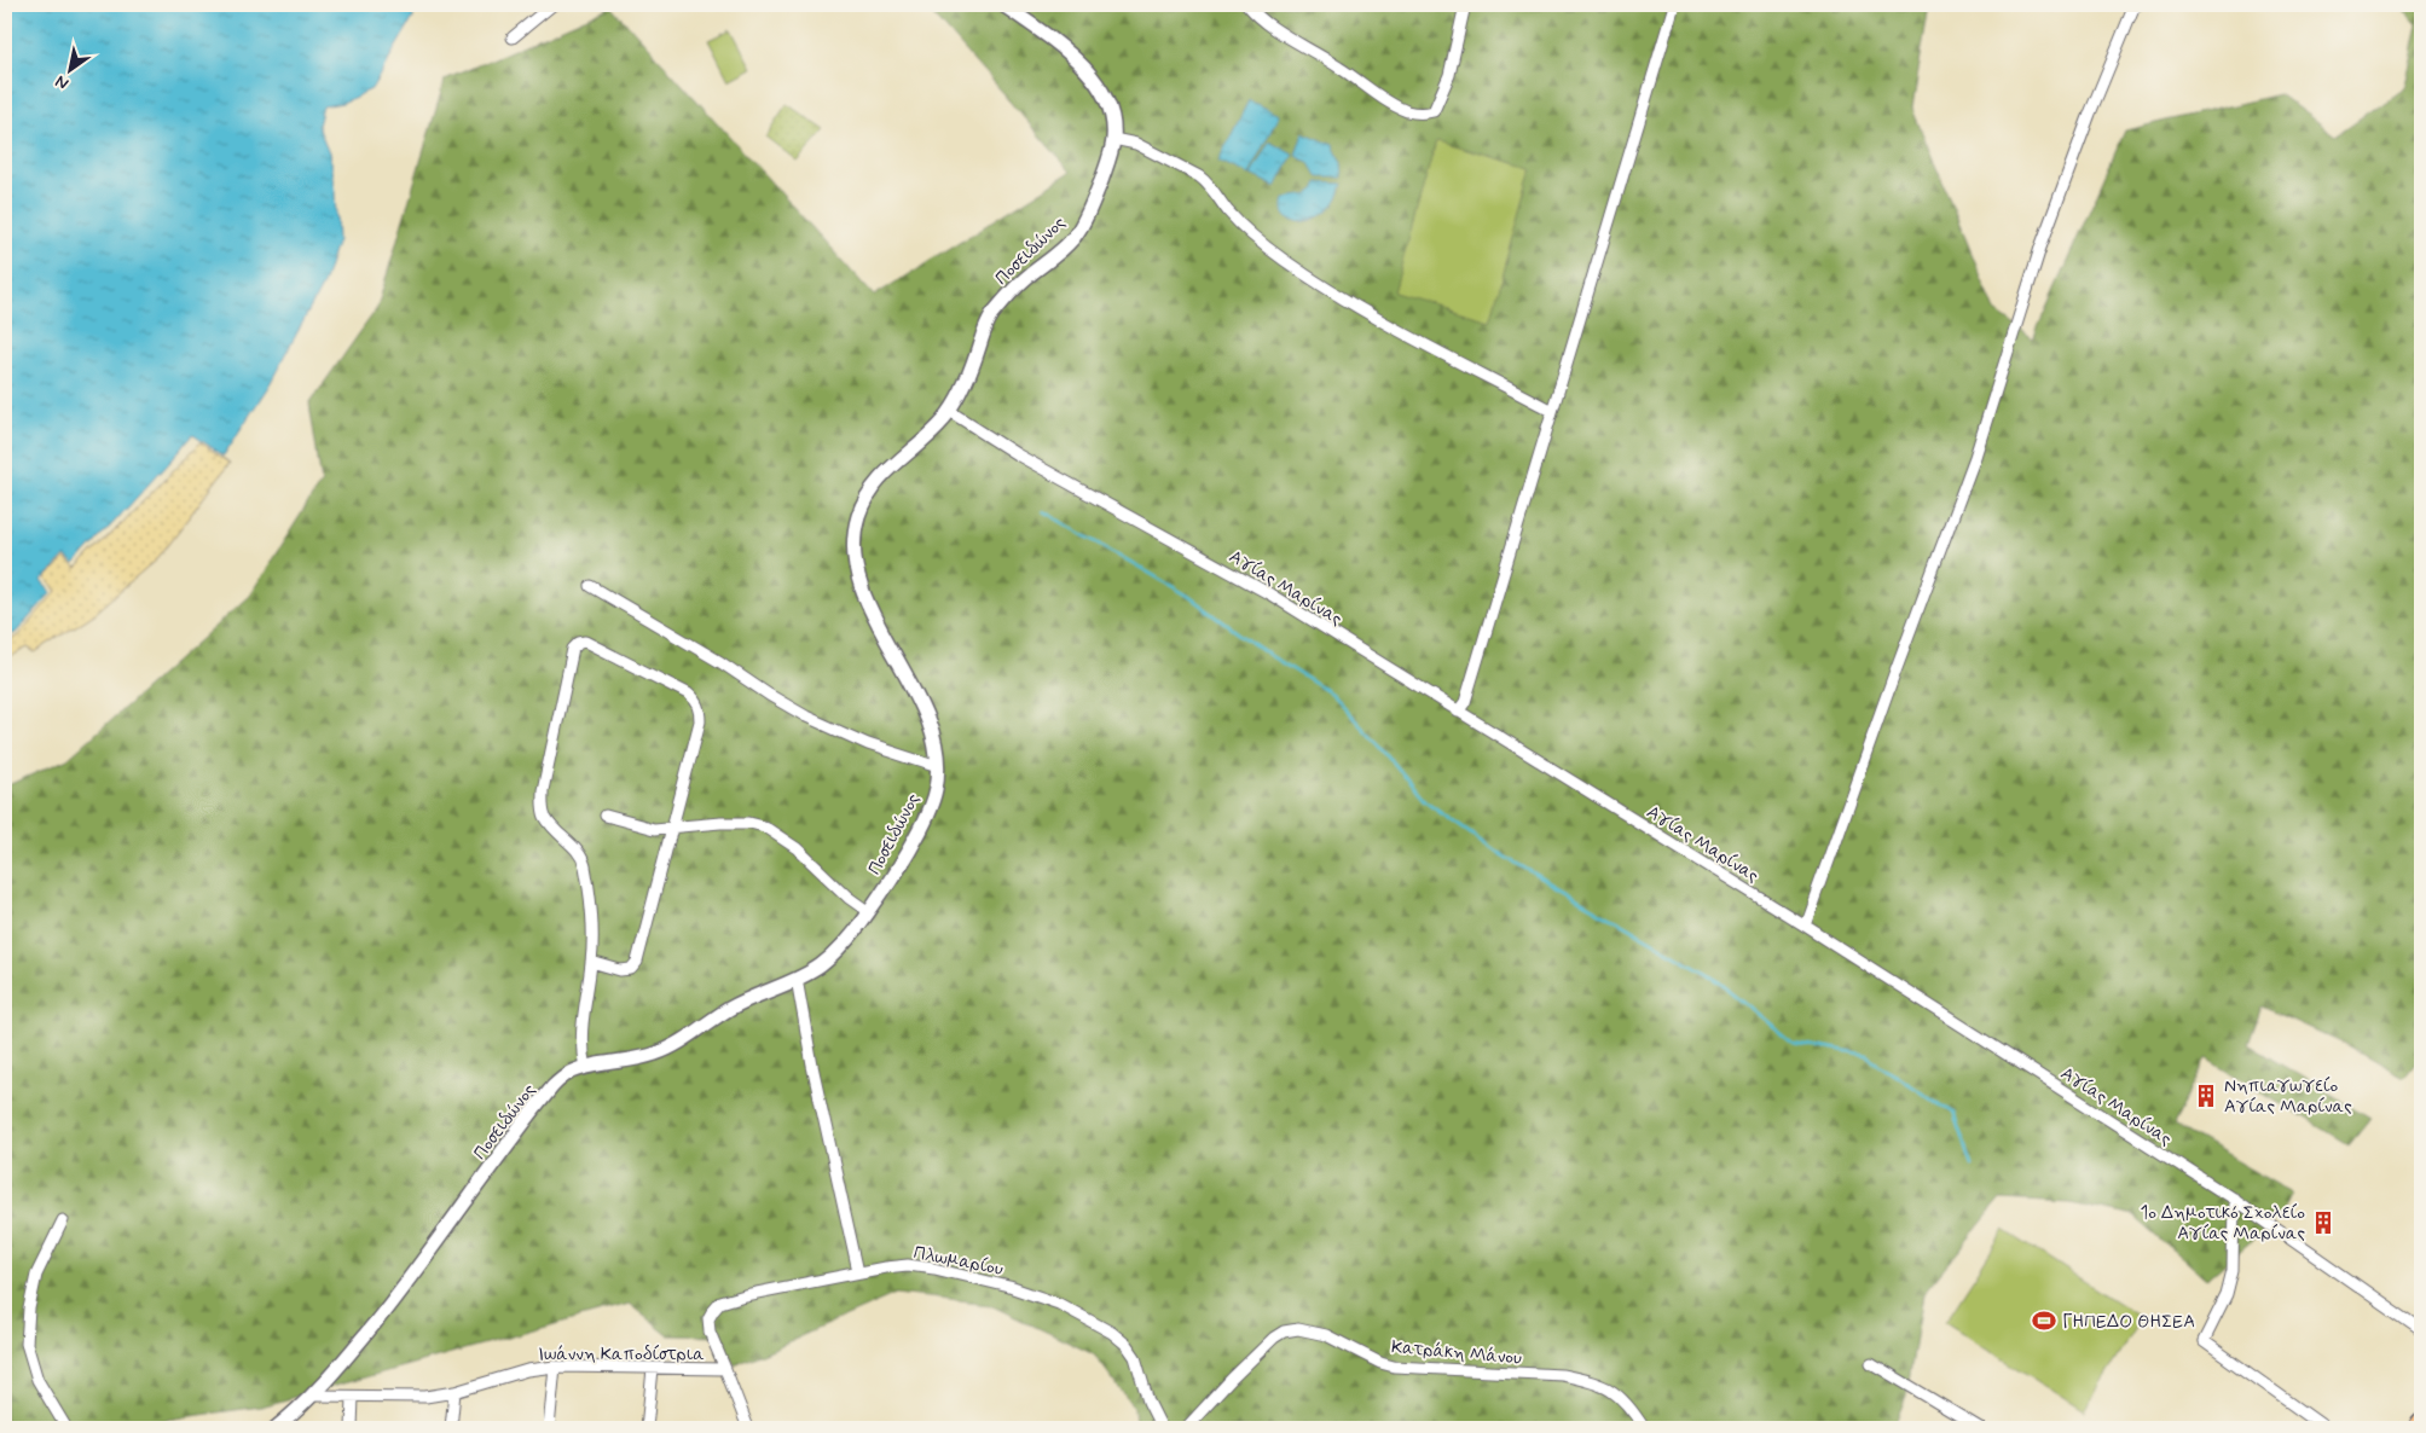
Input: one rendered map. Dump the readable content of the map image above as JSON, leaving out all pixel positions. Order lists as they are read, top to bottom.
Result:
{
  "streets": {
    "street": [
      "Ποσειδώνος",
      "Αγίας Μαρίνας",
      "Πλωμαρίου",
      "Κατράκη Μάνου",
      "Ιωάννη Καποδίστρια"
    ]
  },
  "crossings": [
    ["Ποσειδώνος", "Αγίας Μαρίνας"],
    ["Ποσειδώνος", "Ιωάννη Καποδίστρια"],
    ["Πλωμαρίου", "Ιωάννη Καποδίστρια"]
  ],
  "places": {
    "building": ["Νηπιαγωγείο Αγίας Μαρίνας", "1ο Δημοτικό Σχολείο Αγίας Μαρίνας"],
    "sports": ["ΓΗΠΕΔΟ ΘΗΣΕΑ"]
  },
  "north": "bottom left"
}
